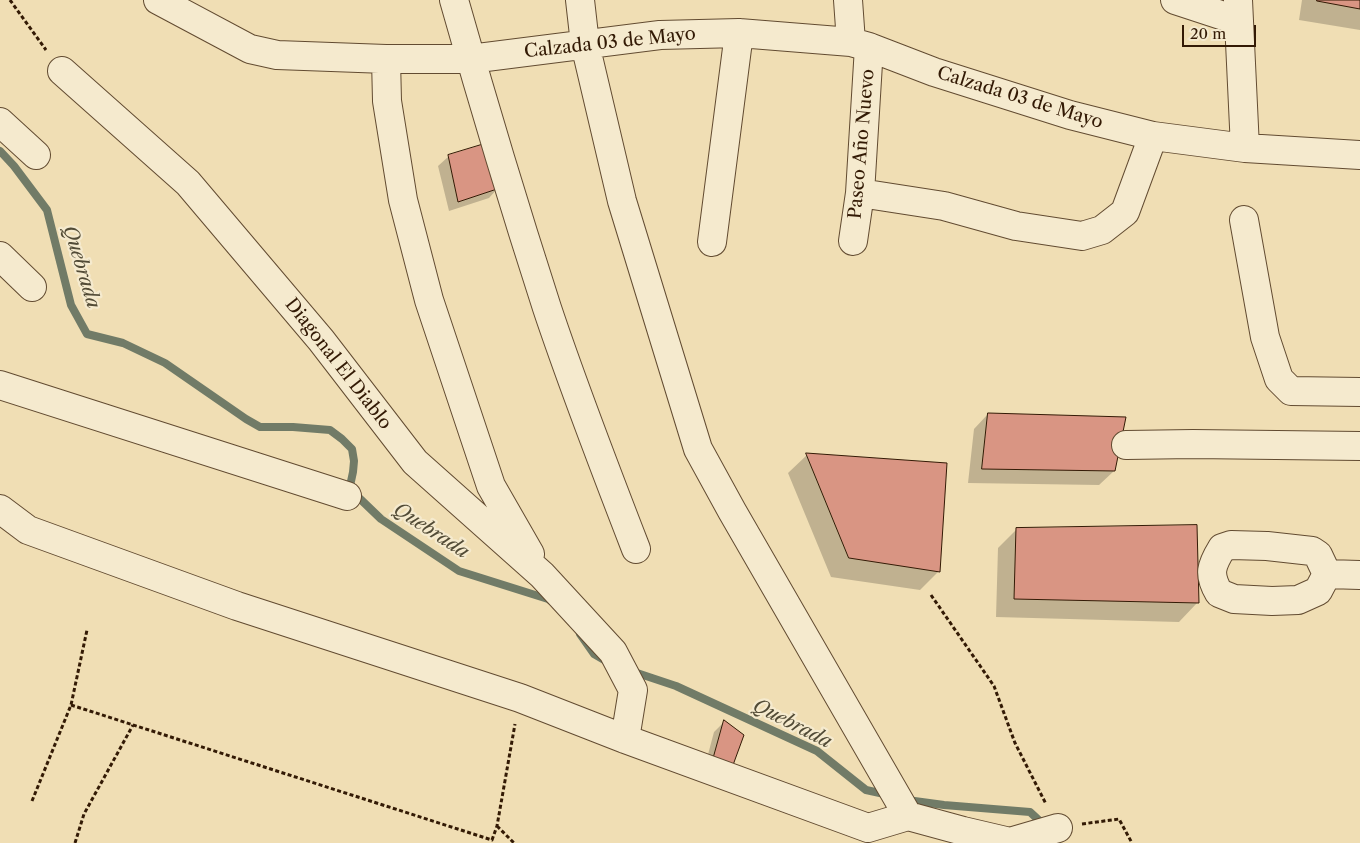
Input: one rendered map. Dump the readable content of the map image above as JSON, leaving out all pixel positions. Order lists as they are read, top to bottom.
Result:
{
  "streets": {
    "street": ["Calzada 03 de Mayo", "Paseo Año Nuevo", "Diagonal El Diablo"]
  },
  "crossings": [
    ["Calzada 03 de Mayo", "Paseo Año Nuevo"]
  ],
  "water": ["Quebrada"],
  "scale_bar": "20 m"
}
